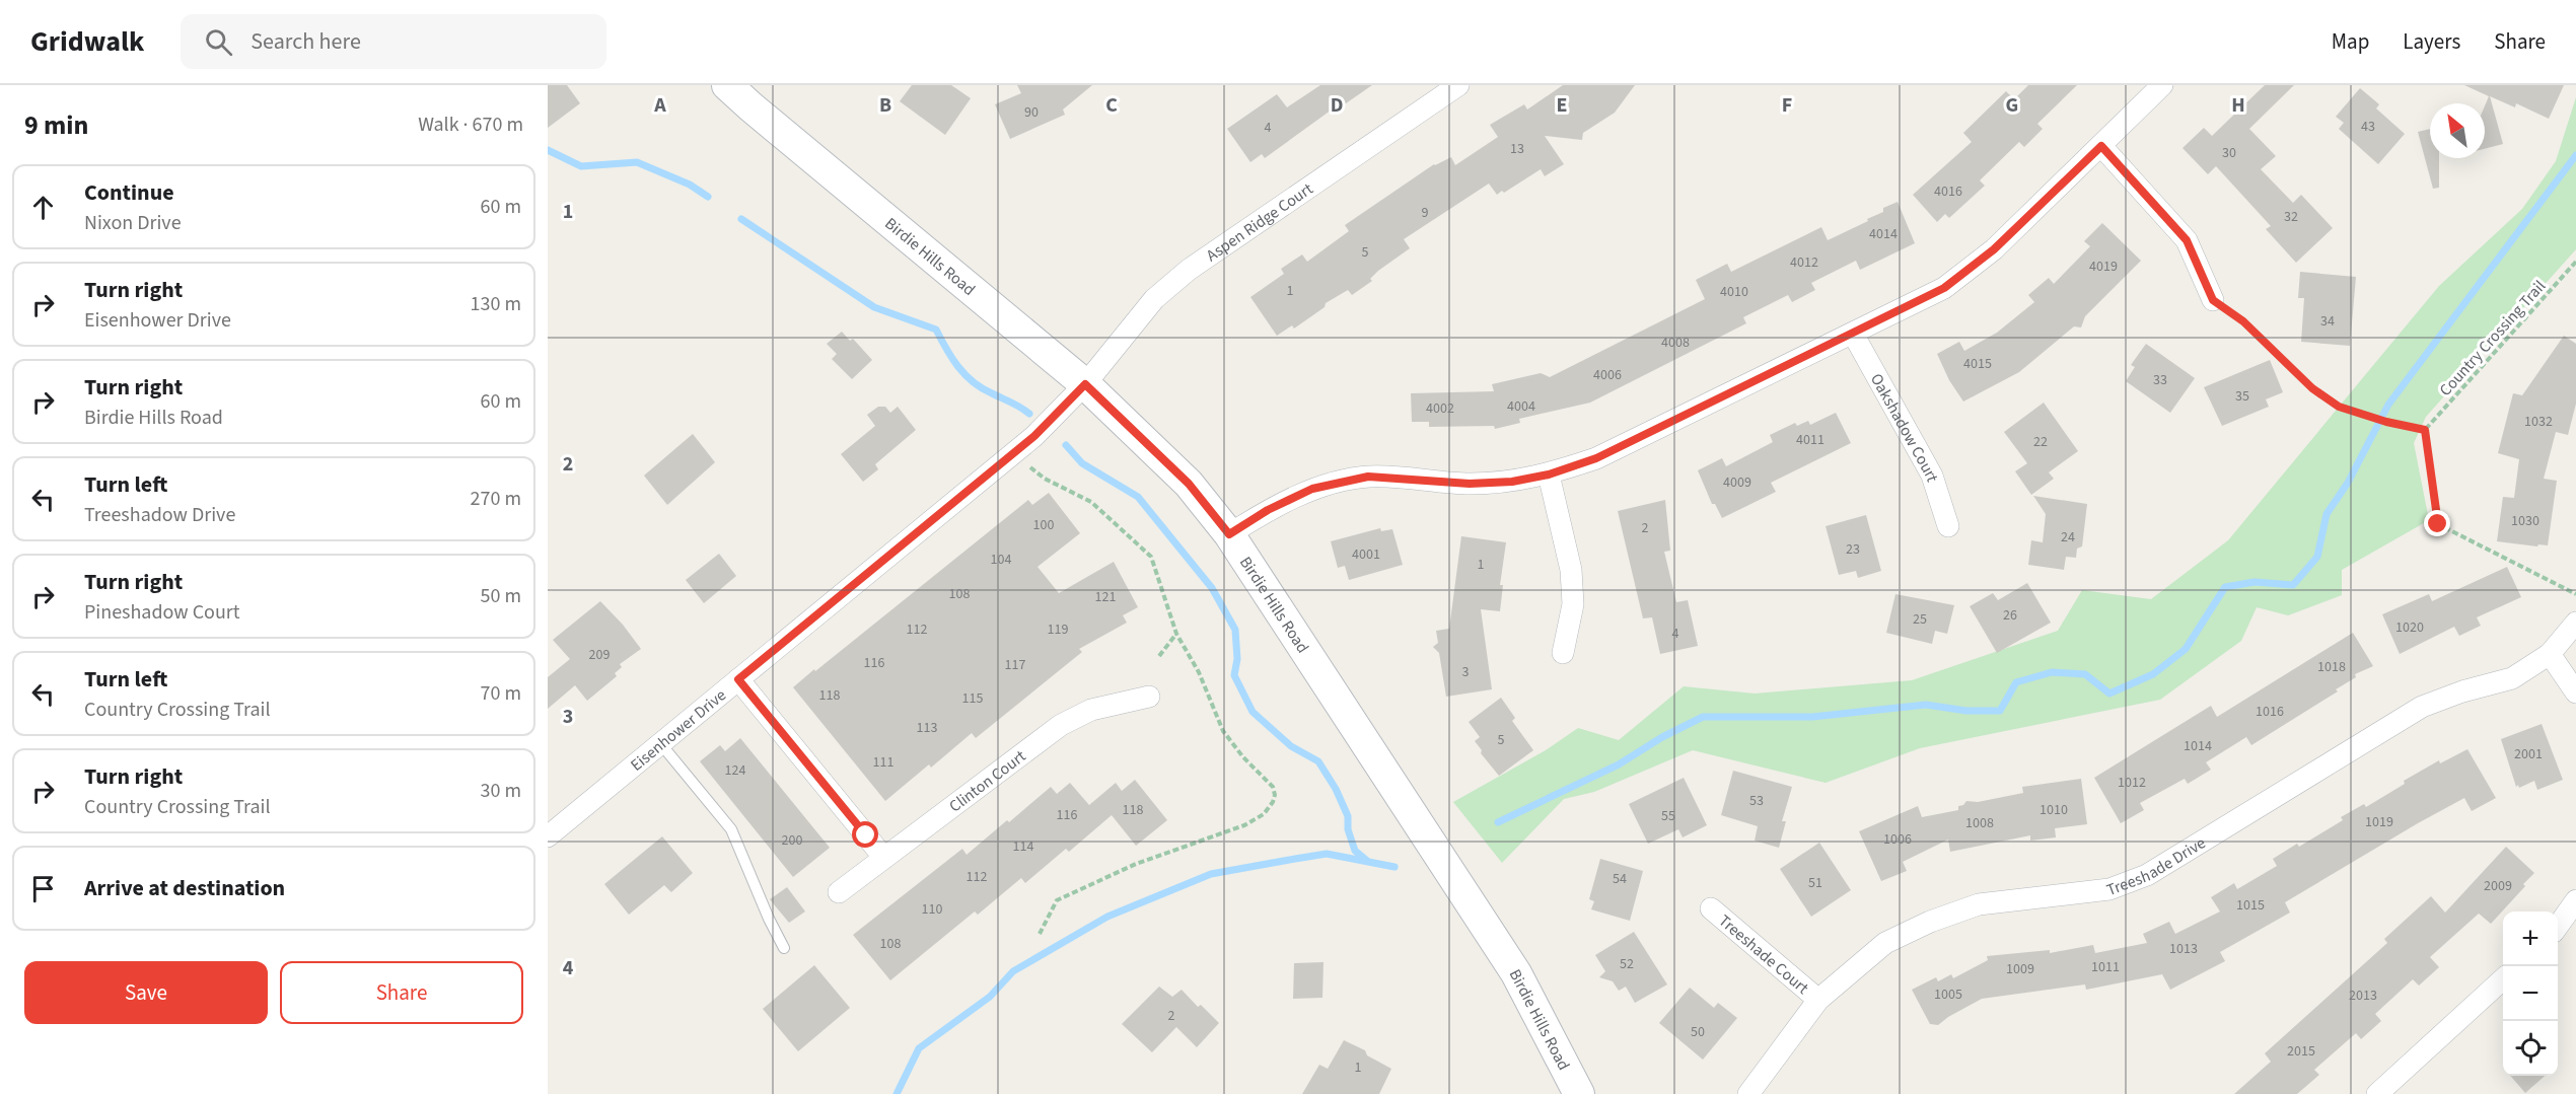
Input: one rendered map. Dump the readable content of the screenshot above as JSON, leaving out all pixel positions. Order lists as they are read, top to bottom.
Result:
{
  "streets": {
    "main road": ["Birdie Hills Road"],
    "street": [
      "Aspen Ridge Court",
      "Oakshadow Court",
      "Eisenhower Drive",
      "Clinton Court",
      "Treeshade Drive",
      "Treeshade Court"
    ],
    "path": ["Country Crossing Trail"]
  },
  "crossings": [
    ["Aspen Ridge Court", "Birdie Hills Road"],
    ["Aspen Ridge Court", "Eisenhower Drive"],
    ["Birdie Hills Road", "Eisenhower Drive"],
    ["Treeshade Drive", "Treeshade Court"]
  ],
  "house_numbers": [
    "90",
    "43",
    "4",
    "13",
    "30",
    "4016",
    "9",
    "32",
    "4014",
    "5",
    "4012",
    "4019",
    "1",
    "4010",
    "34",
    "4008",
    "4015",
    "4006",
    "33",
    "35",
    "4004",
    "4002",
    "1032",
    "4011",
    "22",
    "4009",
    "1030",
    "100",
    "2",
    "24",
    "23",
    "4001",
    "104",
    "1",
    "108",
    "121",
    "26",
    "25",
    "1020",
    "112",
    "119",
    "4",
    "209",
    "116",
    "117",
    "1018",
    "3",
    "118",
    "115",
    "1016",
    "113",
    "5",
    "1014",
    "2001",
    "111",
    "124",
    "1012",
    "53",
    "118",
    "1010",
    "116",
    "55",
    "1019",
    "1008",
    "1006",
    "200",
    "114",
    "112",
    "54",
    "51",
    "2009",
    "1015",
    "110",
    "108",
    "1013",
    "52",
    "1011",
    "1009",
    "1005",
    "2013",
    "2",
    "50",
    "2015",
    "1"
  ],
  "north": "top left",
  "page": {
    "header": "Gridwalk",
    "search": "Search here",
    "nav": ["Map", "Layers", "Share"],
    "heading": ["9 min", "Walk · 670 m"],
    "list": [
      ["Continue", "Nixon Drive", "60 m"],
      ["Turn right", "Eisenhower Drive", "130 m"],
      ["Turn right", "Birdie Hills Road", "60 m"],
      ["Turn left", "Treeshadow Drive", "270 m"],
      ["Turn right", "Pineshadow Court", "50 m"],
      ["Turn left", "Country Crossing Trail", "70 m"],
      ["Turn right", "Country Crossing Trail", "30 m"],
      "Arrive at destination"
    ],
    "map_buttons": ["+", "−"],
    "buttons": ["Save", "Share"]
  },
  "grid": {
    "columns": [
      "A",
      "B",
      "C",
      "D",
      "E",
      "F",
      "G",
      "H"
    ],
    "rows": [
      "1",
      "2",
      "3",
      "4"
    ]
  }
}
